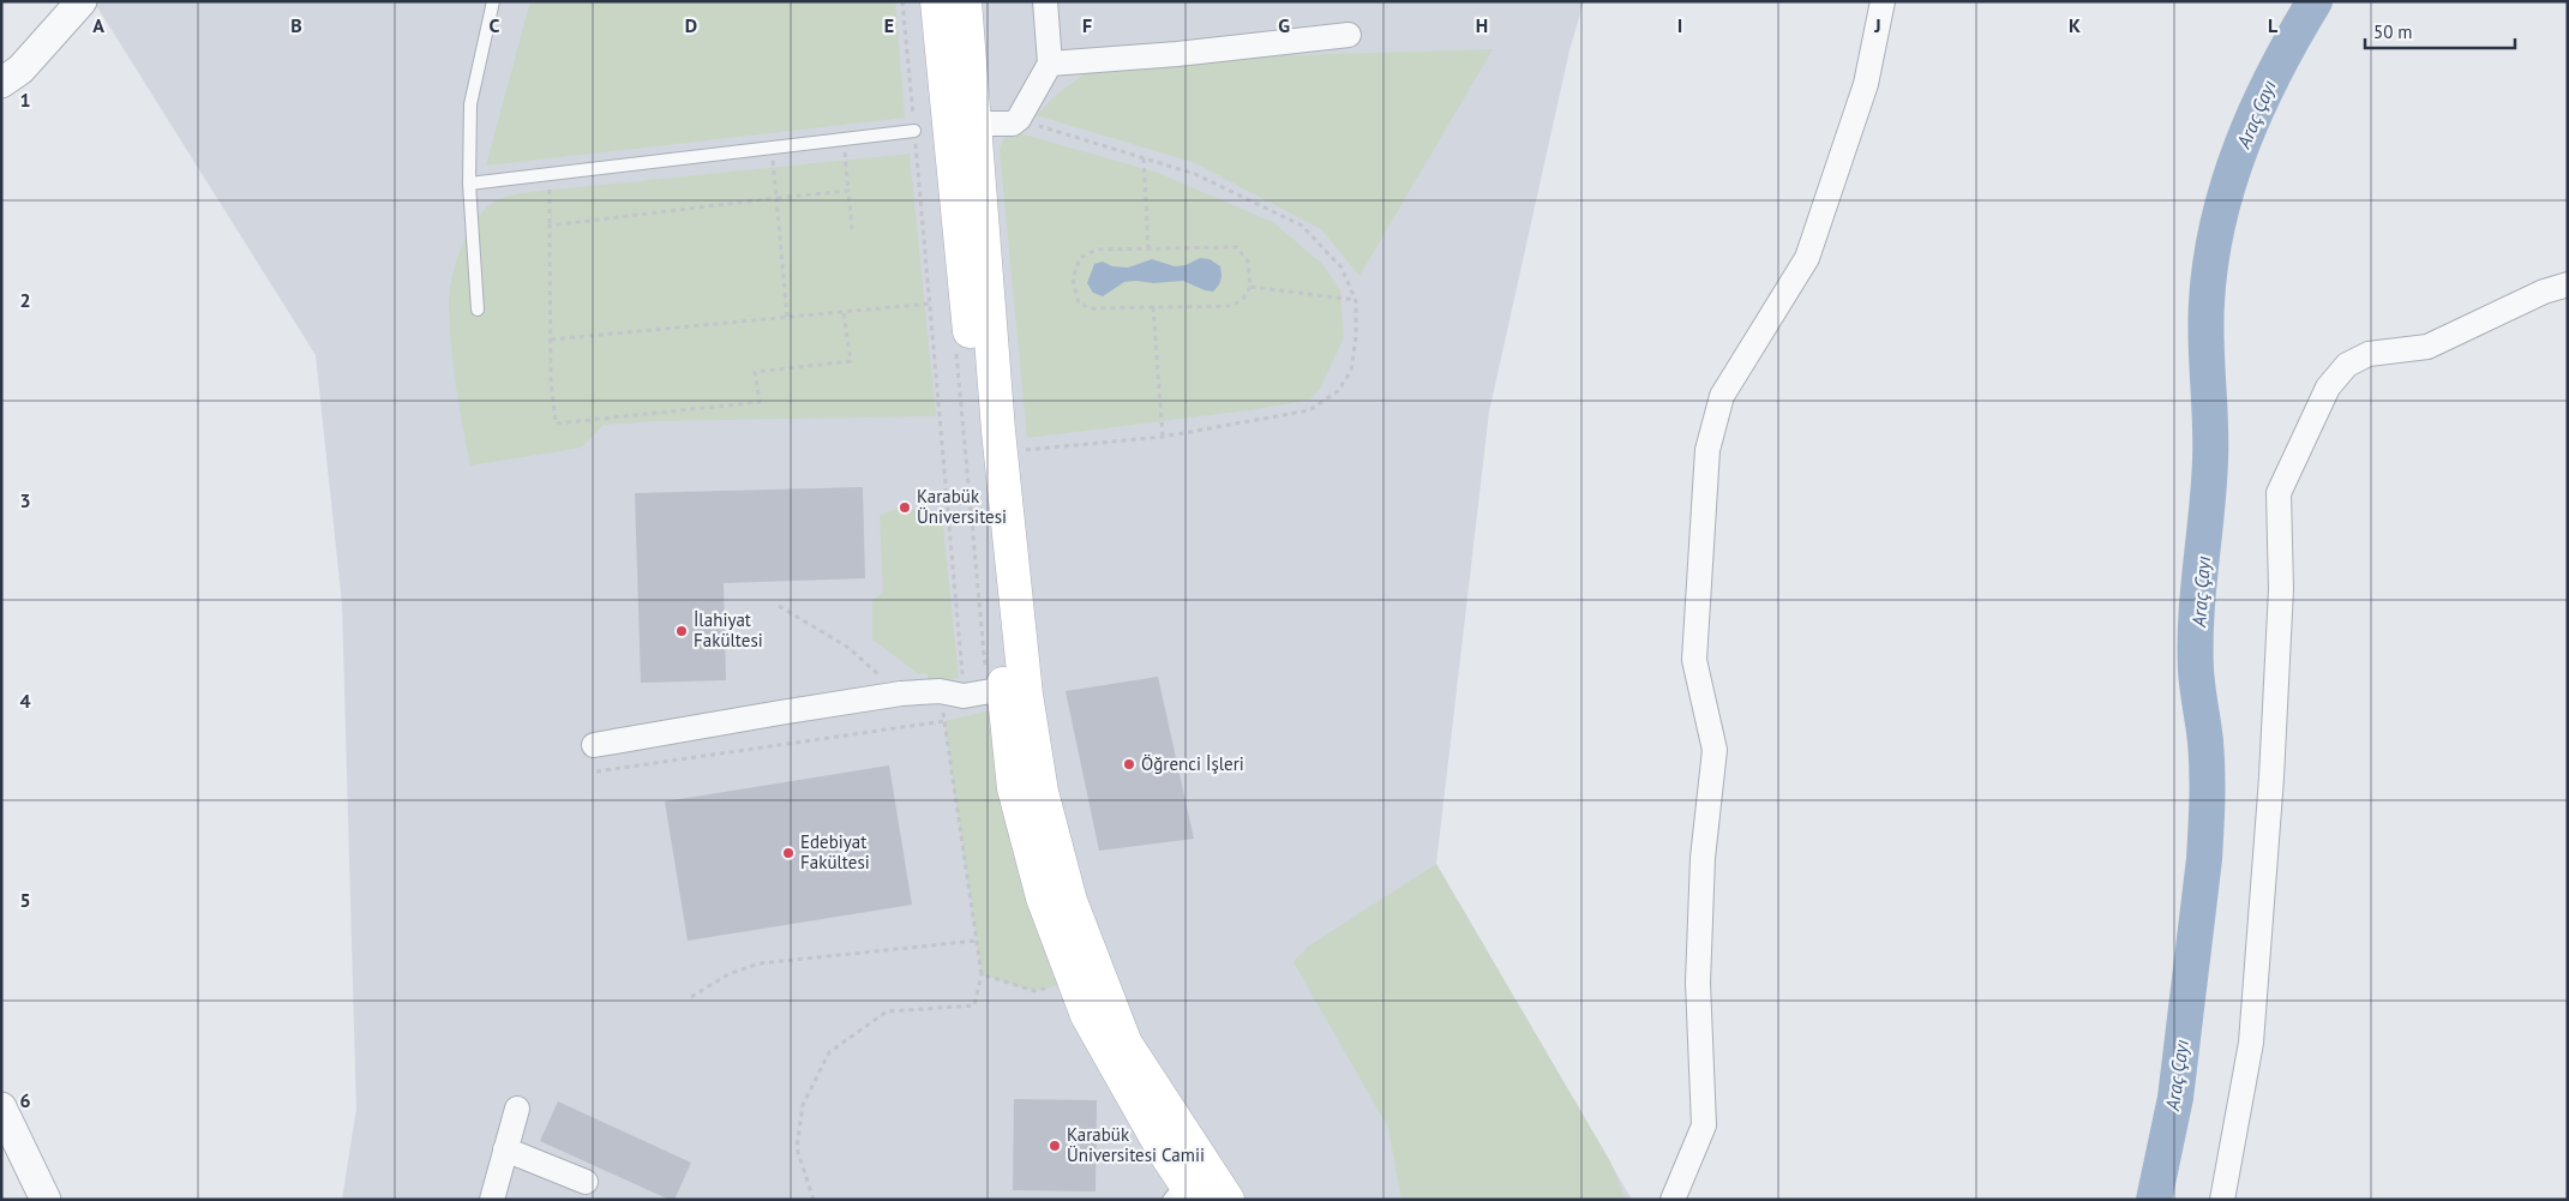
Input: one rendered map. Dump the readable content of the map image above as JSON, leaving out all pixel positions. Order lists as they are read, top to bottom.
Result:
{
  "water": ["Araç Çayı"],
  "places": [
    "Karabük Üniversitesi",
    "İlahiyat Fakültesi",
    "Öğrenci İşleri",
    "Edebiyat Fakültesi",
    "Karabük Üniversitesi Camii"
  ],
  "scale_bar": "50 m",
  "grid": {
    "columns": [
      "A",
      "B",
      "C",
      "D",
      "E",
      "F",
      "G",
      "H",
      "I",
      "J",
      "K",
      "L"
    ],
    "rows": [
      "1",
      "2",
      "3",
      "4",
      "5",
      "6"
    ]
  }
}
